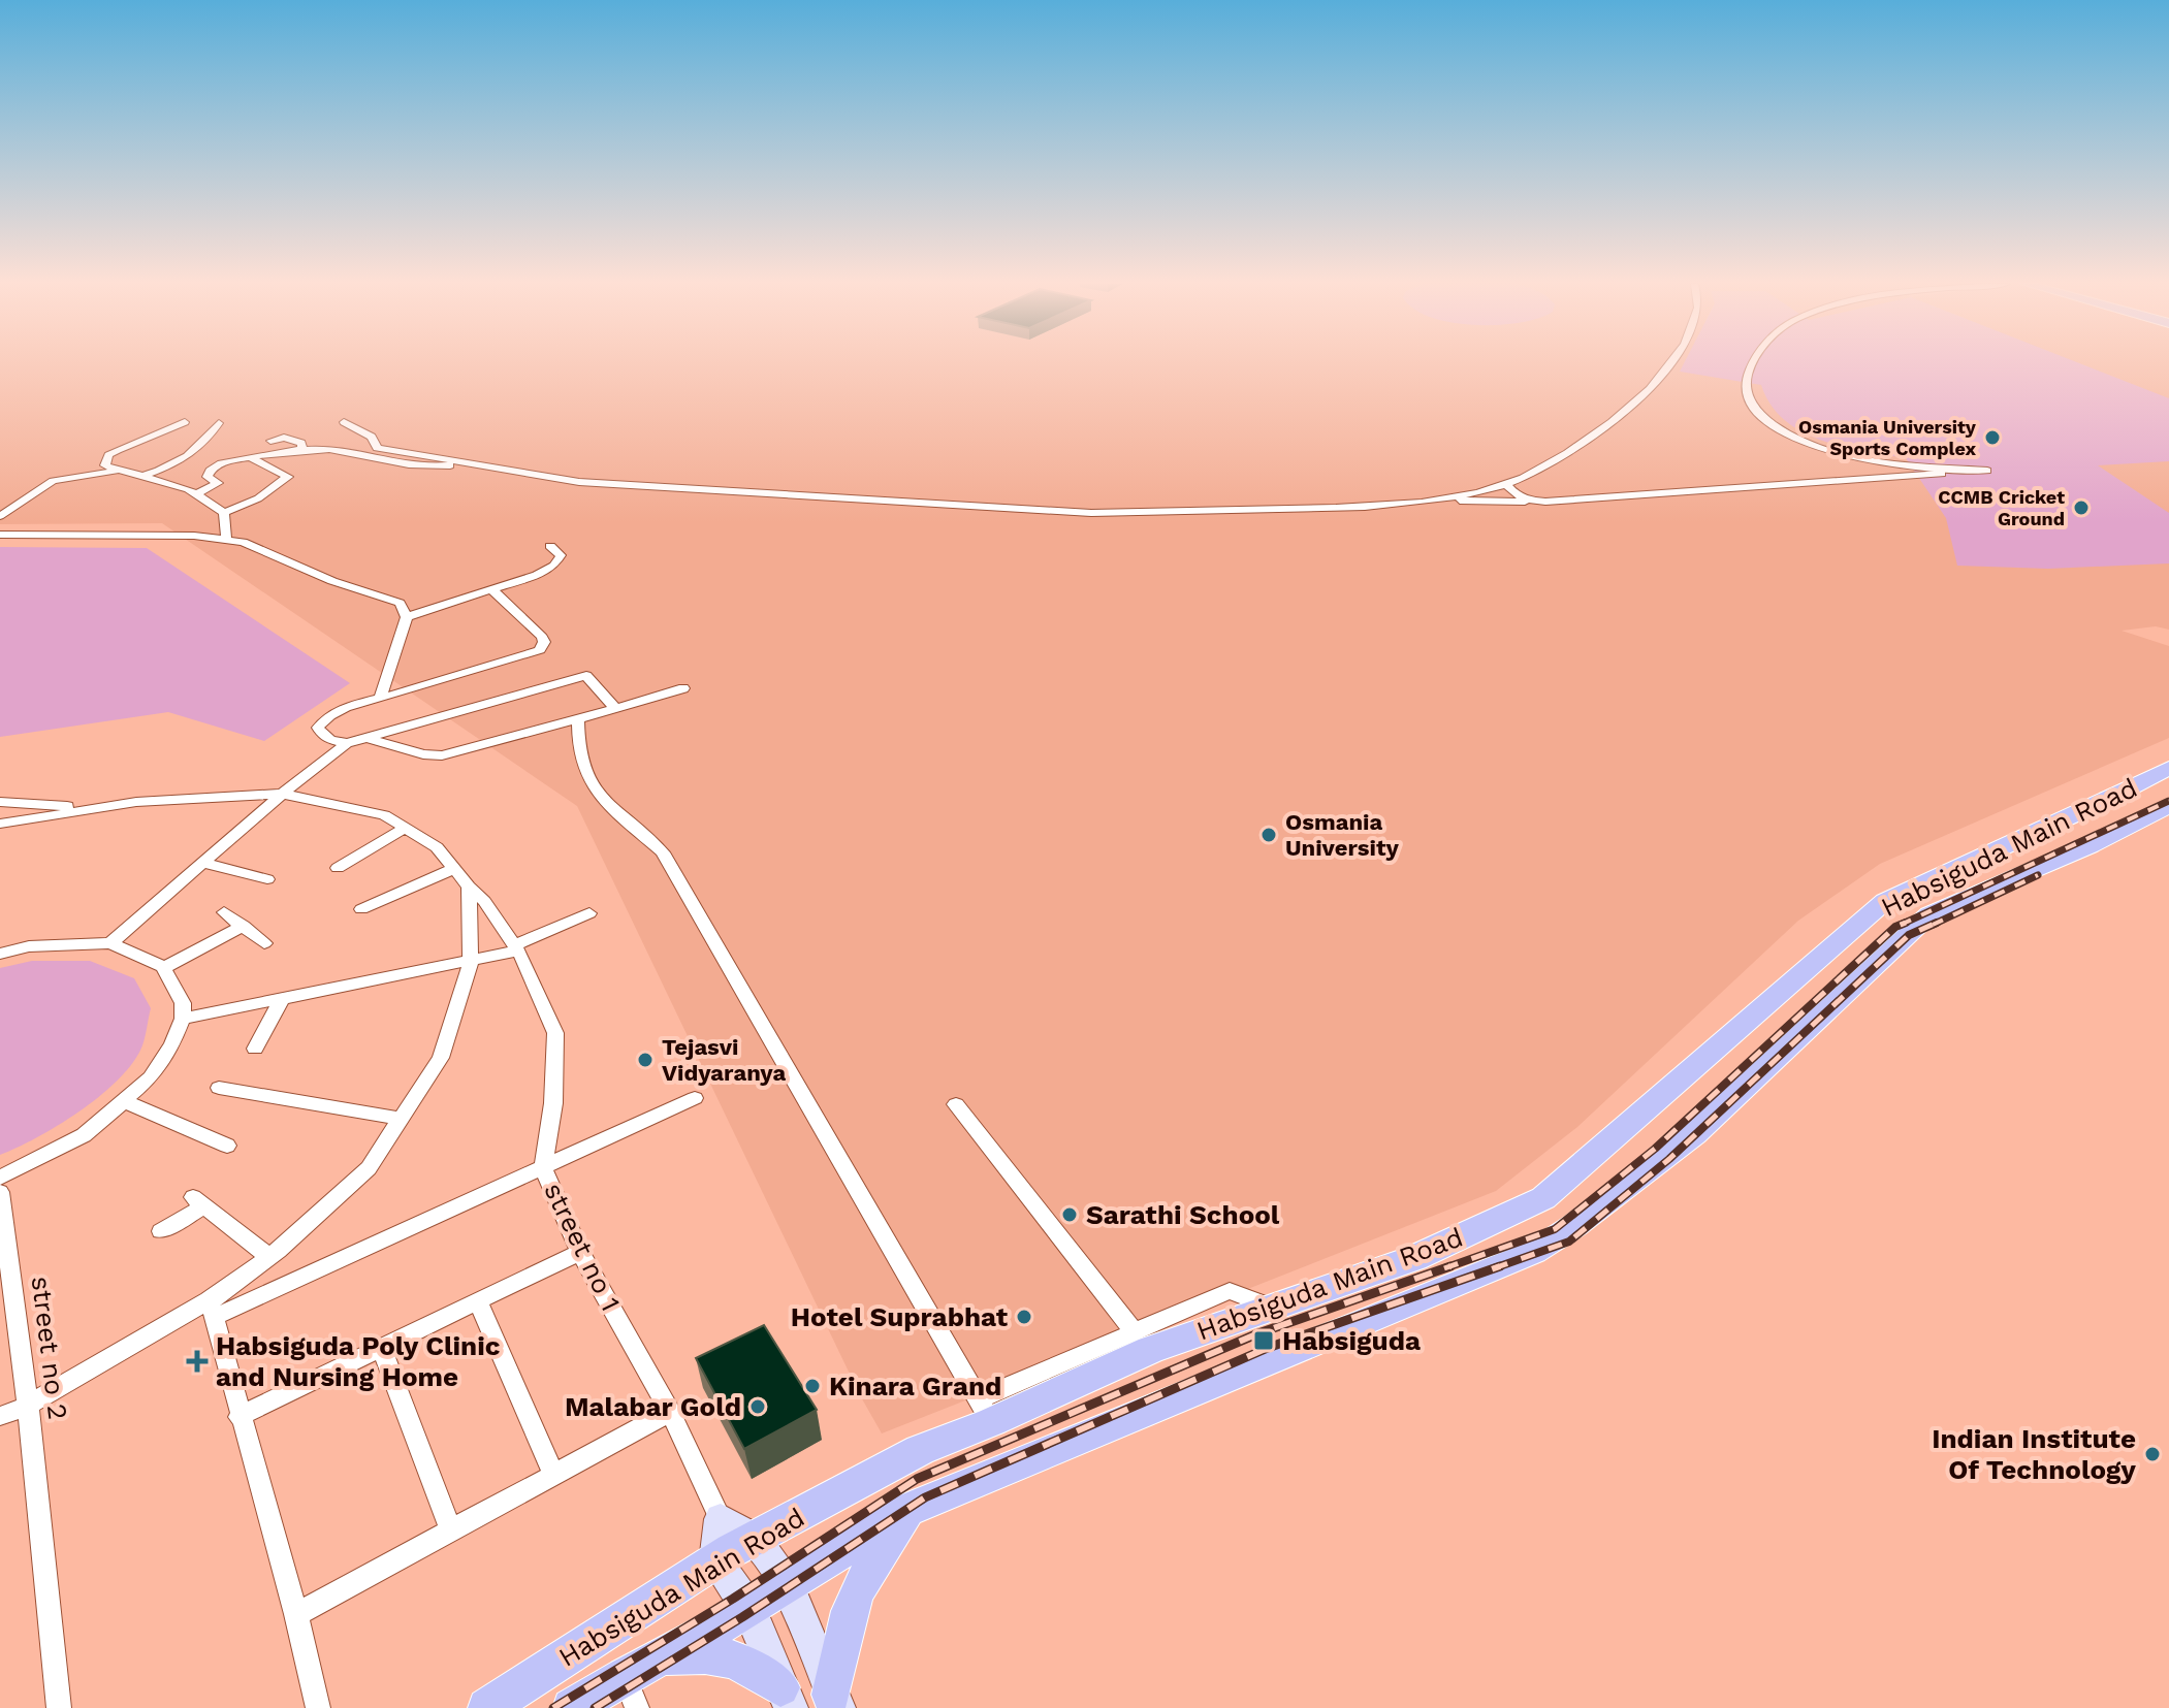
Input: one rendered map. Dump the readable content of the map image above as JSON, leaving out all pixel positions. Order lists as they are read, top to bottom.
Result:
{
  "streets": {
    "main road": ["Habsiguda Main Road"],
    "street": ["street no 1", "street no 2"]
  },
  "places": {
    "other": [
      "Osmania University Sports Complex",
      "CCMB Cricket Ground",
      "Osmania University",
      "Tejasvi Vidyaranya",
      "Sarathi School",
      "Hotel Suprabhat",
      "Kinara Grand",
      "Malabar Gold",
      "Indian Institute Of Technology"
    ],
    "transit": ["Habsiguda"],
    "health": ["Habsiguda Poly Clinic and Nursing Home"]
  }
}
